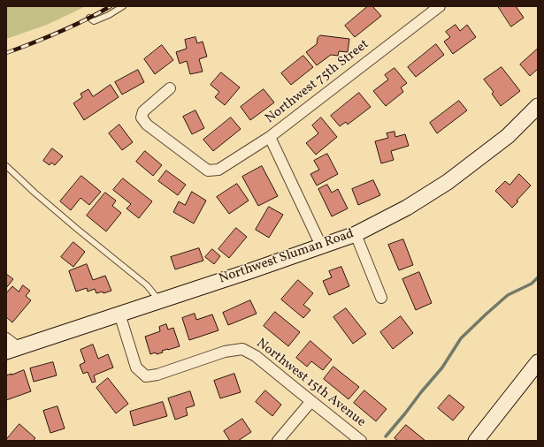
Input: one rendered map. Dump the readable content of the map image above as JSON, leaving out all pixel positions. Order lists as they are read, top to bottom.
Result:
{
  "streets": {
    "street": ["Northwest 75th Street", "Northwest Sluman Road", "Northwest 15th Avenue"]
  },
  "crossings": [
    ["Northwest Sluman Road", "Northwest 15th Avenue"]
  ]
}
